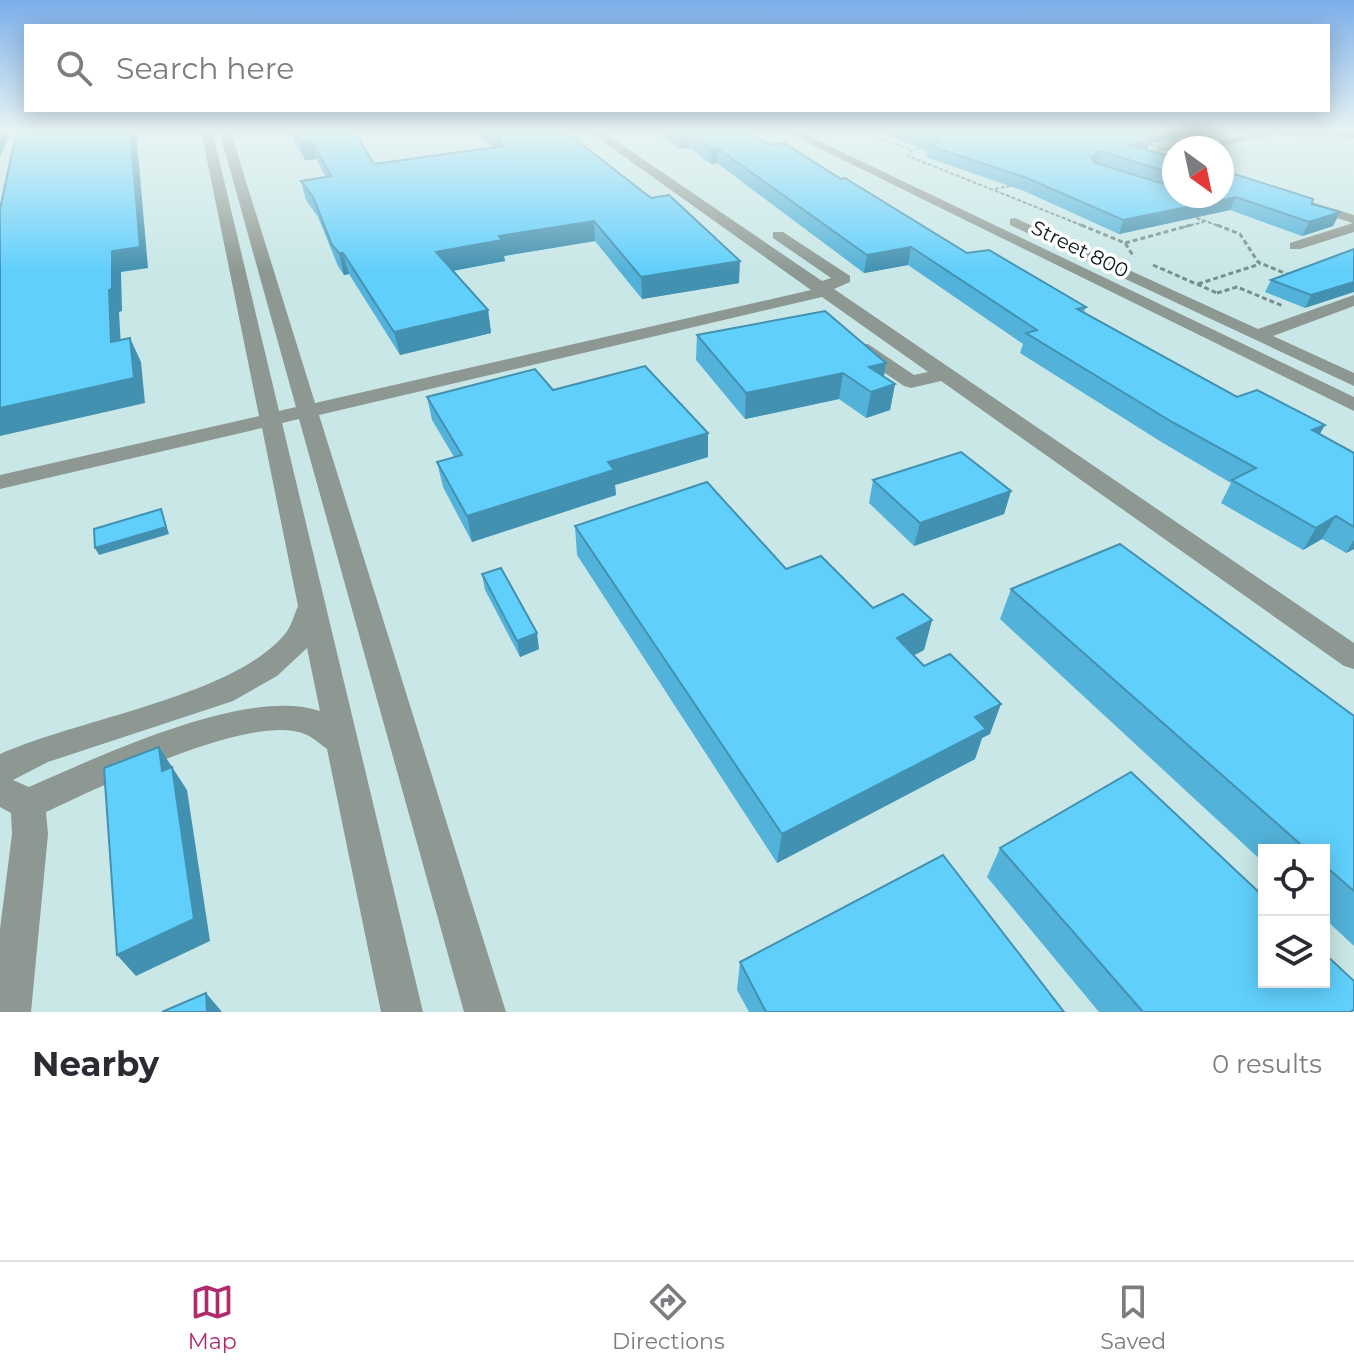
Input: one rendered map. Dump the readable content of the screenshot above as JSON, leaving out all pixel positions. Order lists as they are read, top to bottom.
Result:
{
  "streets": {
    "street": ["Street 800"]
  },
  "north": "bottom right",
  "page": {
    "search": "Search here",
    "heading": ["Nearby", "0 results"],
    "nav": ["Map", "Directions", "Saved"]
  }
}
